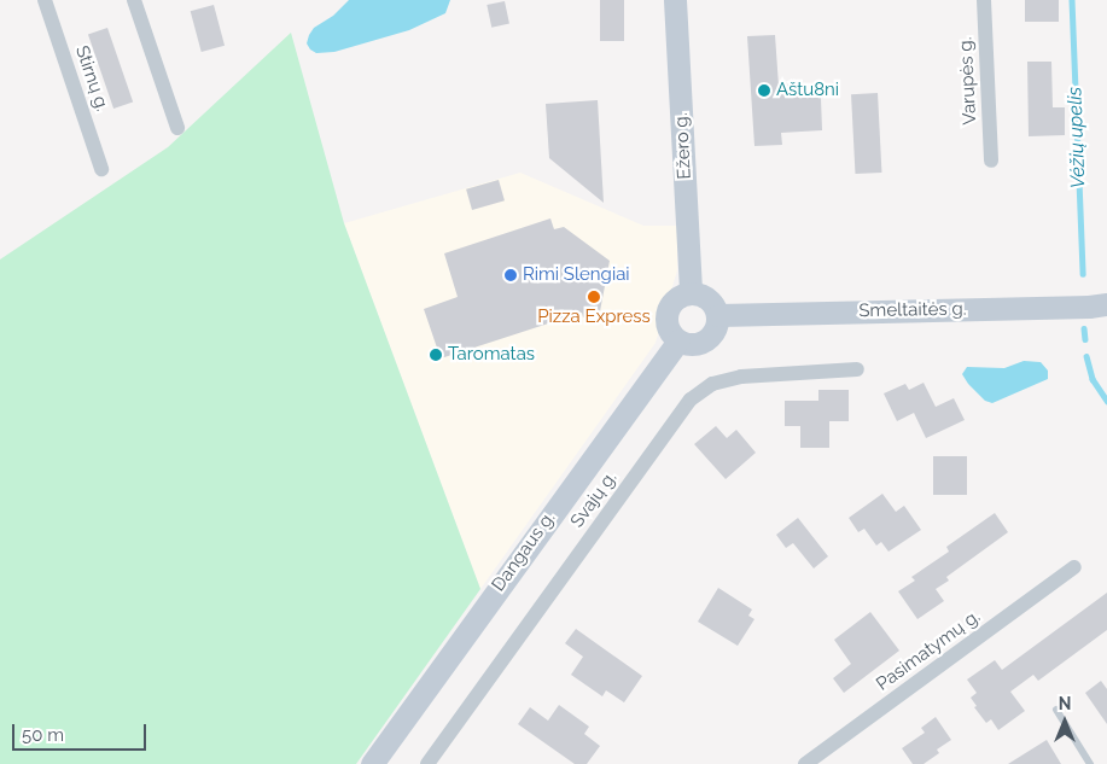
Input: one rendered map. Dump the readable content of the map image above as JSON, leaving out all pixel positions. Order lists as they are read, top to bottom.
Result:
{
  "streets": {
    "main road": ["Ežero g.", "Smeltaitės g.", "Dangaus g."],
    "street": [
      "Stirnų g.",
      "Varupės g.",
      "Svajų g.",
      "Pasimatymų g."
    ]
  },
  "crossings": [
    ["Ežero g.", "Smeltaitės g."],
    ["Ežero g.", "Dangaus g."],
    ["Smeltaitės g.", "Dangaus g."]
  ],
  "water": ["Vėžių upelis"],
  "places": [
    "Aštu8ni",
    "Rimi Slengiai",
    "Pizza Express",
    "Taromatas"
  ],
  "scale_bar": "50 m",
  "north": "top"
}
